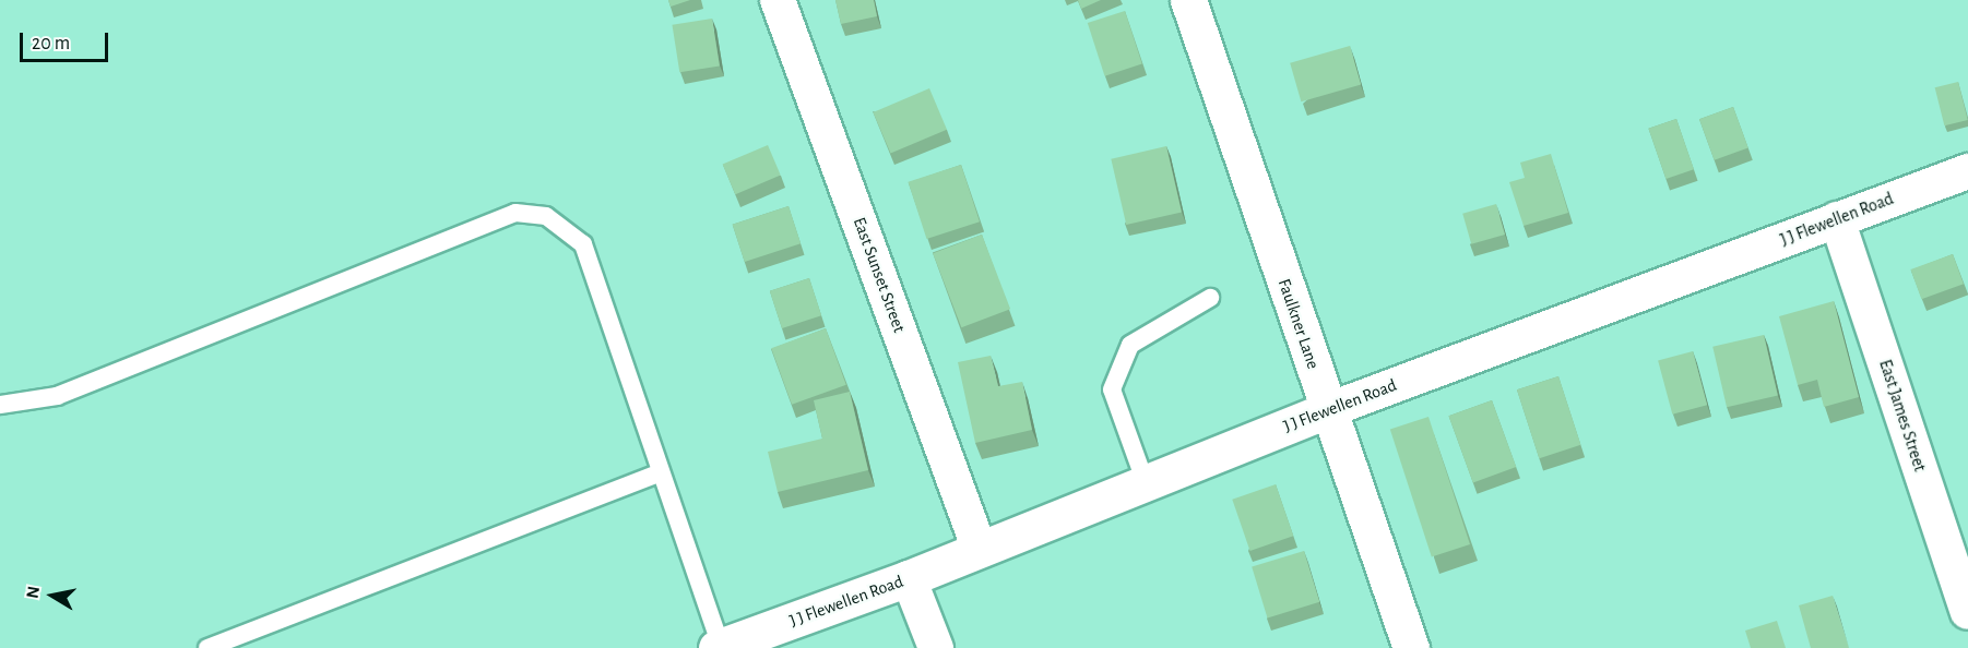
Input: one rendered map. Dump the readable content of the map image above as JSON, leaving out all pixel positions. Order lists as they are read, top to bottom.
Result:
{
  "streets": {
    "street": [
      "J J Flewellen Road",
      "East Sunset Street",
      "Faulkner Lane",
      "East James Street"
    ]
  },
  "crossings": [
    ["J J Flewellen Road", "East Sunset Street"],
    ["J J Flewellen Road", "Faulkner Lane"],
    ["J J Flewellen Road", "East James Street"]
  ],
  "scale_bar": "20 m",
  "north": "left"
}
